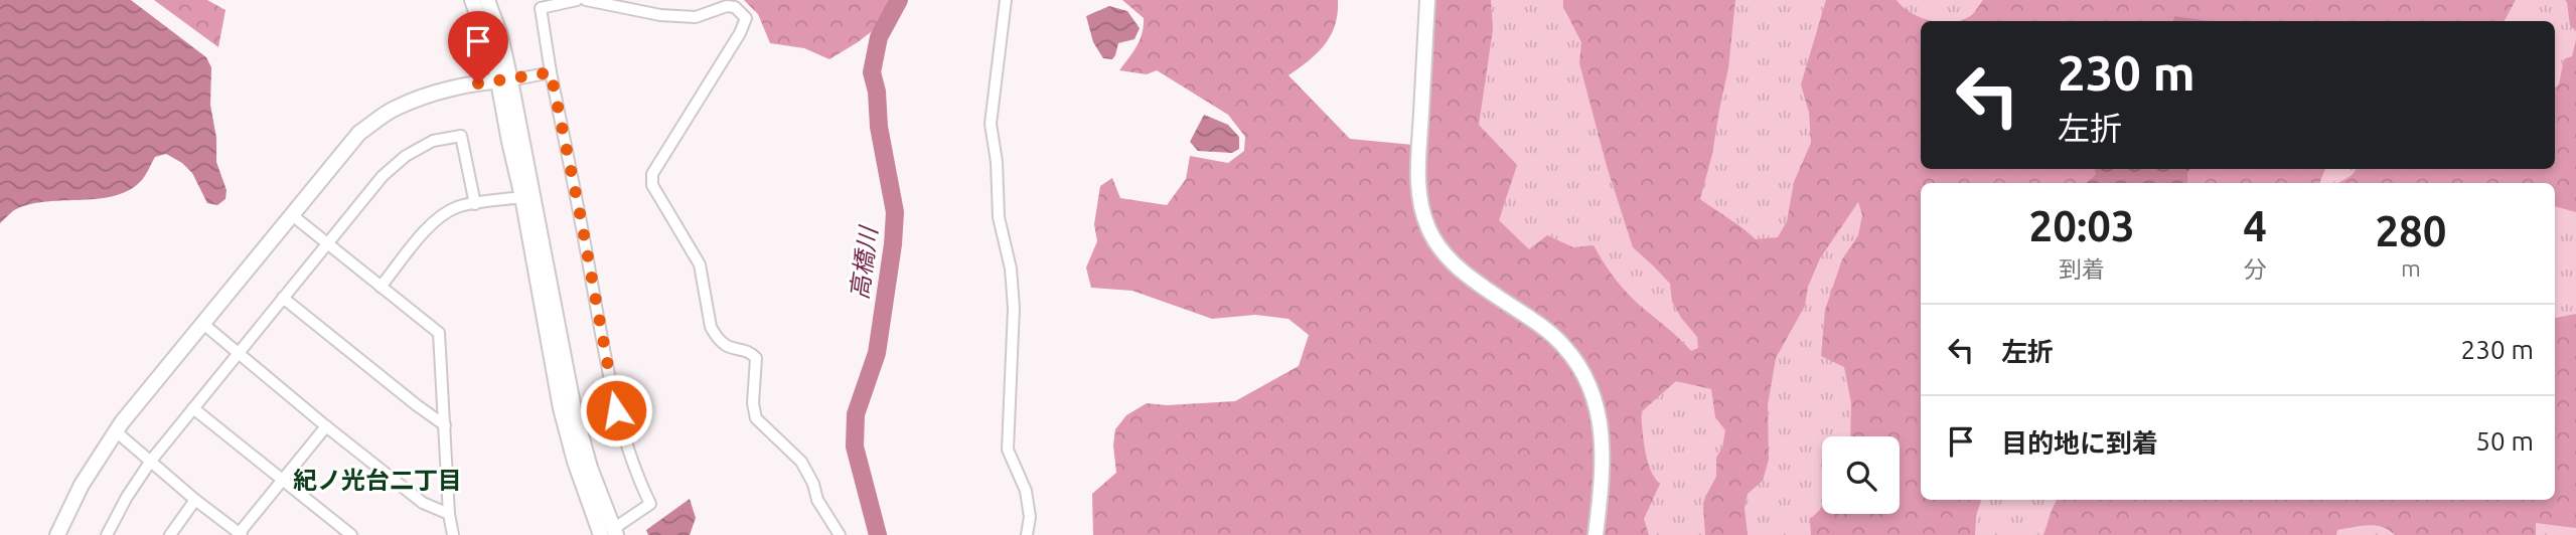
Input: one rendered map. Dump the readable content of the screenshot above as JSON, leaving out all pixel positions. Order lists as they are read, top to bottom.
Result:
{
  "districts": ["紀ノ光台二丁目"],
  "water": ["高橋川"],
  "page": {
    "turn": ["230 m", "左折"],
    "eta": [
      "20:03",
      "到着",
      "4",
      "分",
      "280",
      "m"
    ],
    "list": [
      {
        "name": "左折",
        "value": "230 m"
      },
      {
        "name": "目的地に到着",
        "value": "50 m"
      }
    ]
  }
}
